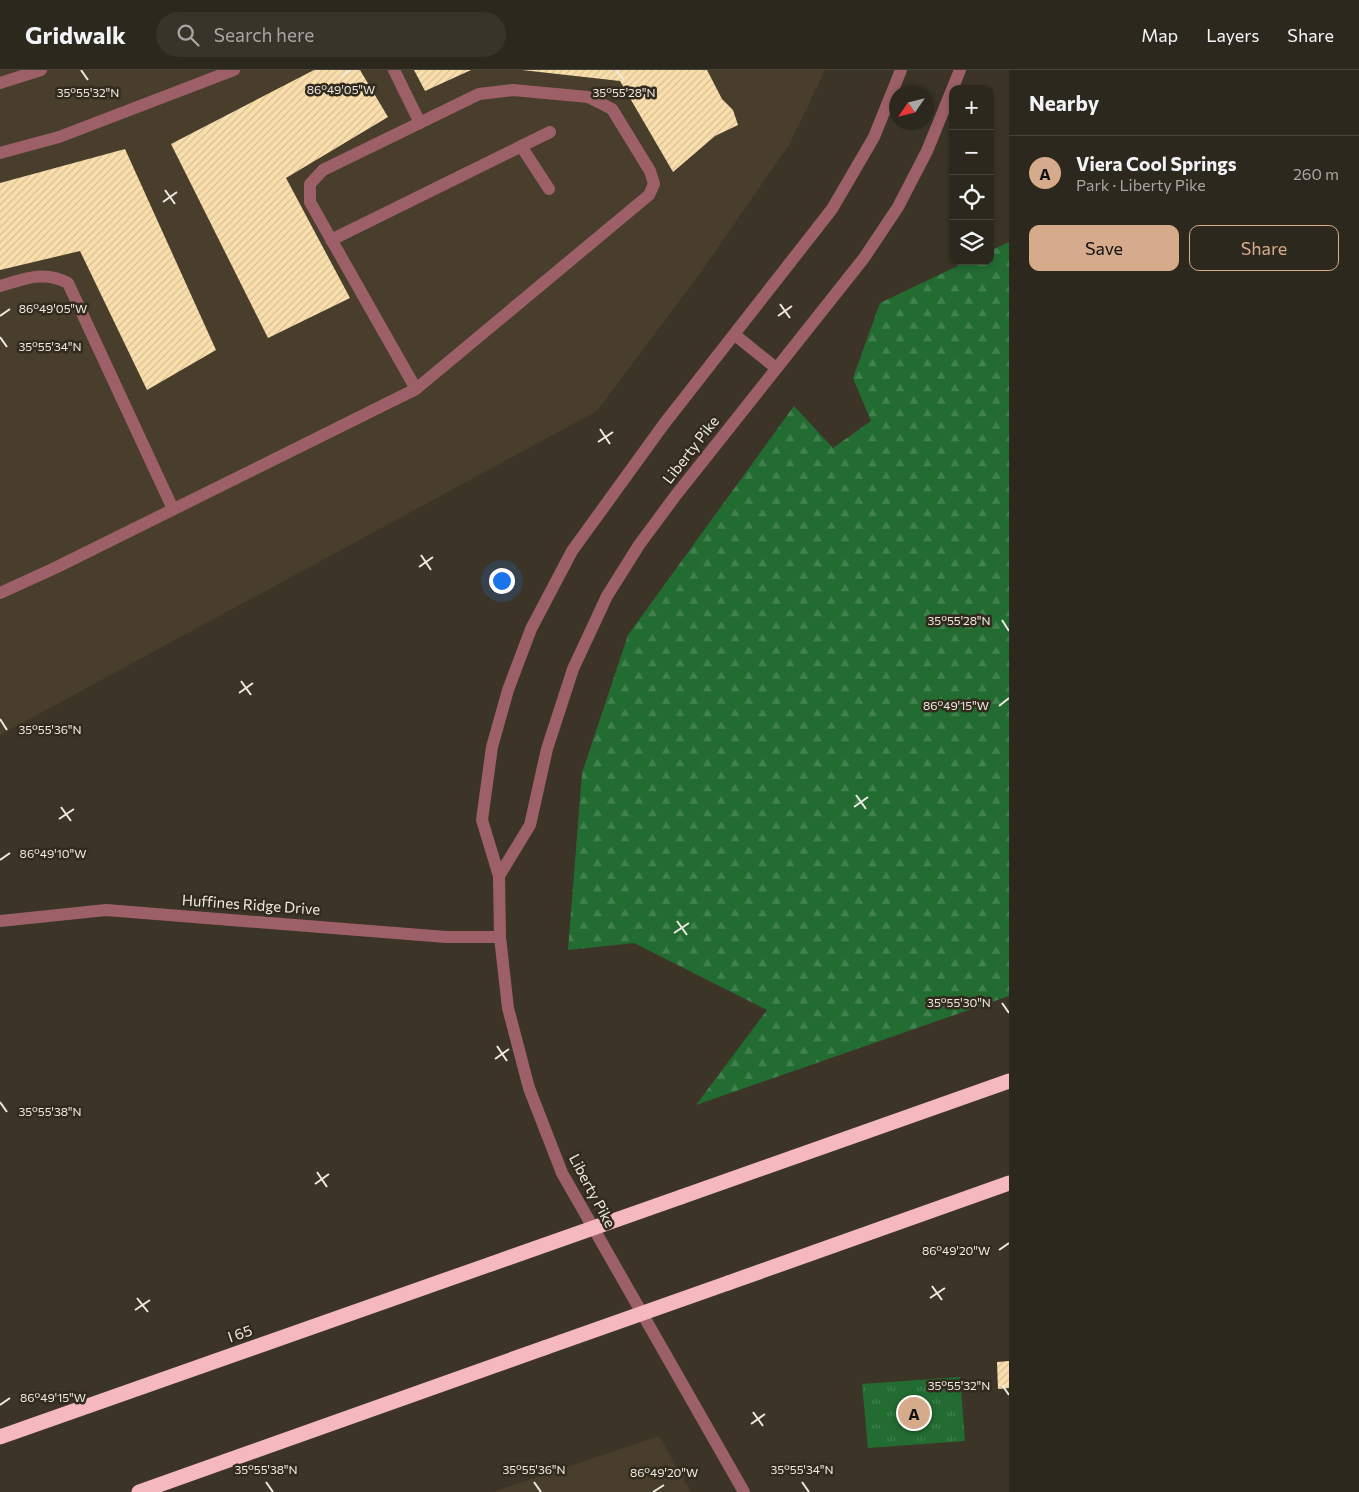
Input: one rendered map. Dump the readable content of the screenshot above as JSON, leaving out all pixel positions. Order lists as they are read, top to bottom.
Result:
{
  "streets": {
    "highway": ["I 65"],
    "street": ["Liberty Pike", "Huffines Ridge Drive"]
  },
  "crossings": [
    ["Liberty Pike", "Huffines Ridge Drive"]
  ],
  "north": "bottom left",
  "page": {
    "header": "Gridwalk",
    "search": "Search here",
    "nav": ["Map", "Layers", "Share"],
    "heading": "Nearby",
    "map_buttons": ["+", "−"],
    "list": [
      {
        "mark": "A",
        "name": "Viera Cool Springs",
        "note": "Park · Liberty Pike",
        "value": "260 m"
      }
    ],
    "buttons": ["Save", "Share"],
    "pins": "A"
  },
  "coordinates": [
    "86°49'05\"W",
    "35°55'32\"N",
    "35°55'28\"N",
    "35°55'34\"N",
    "86°49'15\"W",
    "35°55'36\"N",
    "86°49'10\"W",
    "35°55'30\"N",
    "35°55'38\"N",
    "86°49'20\"W"
  ]
}
